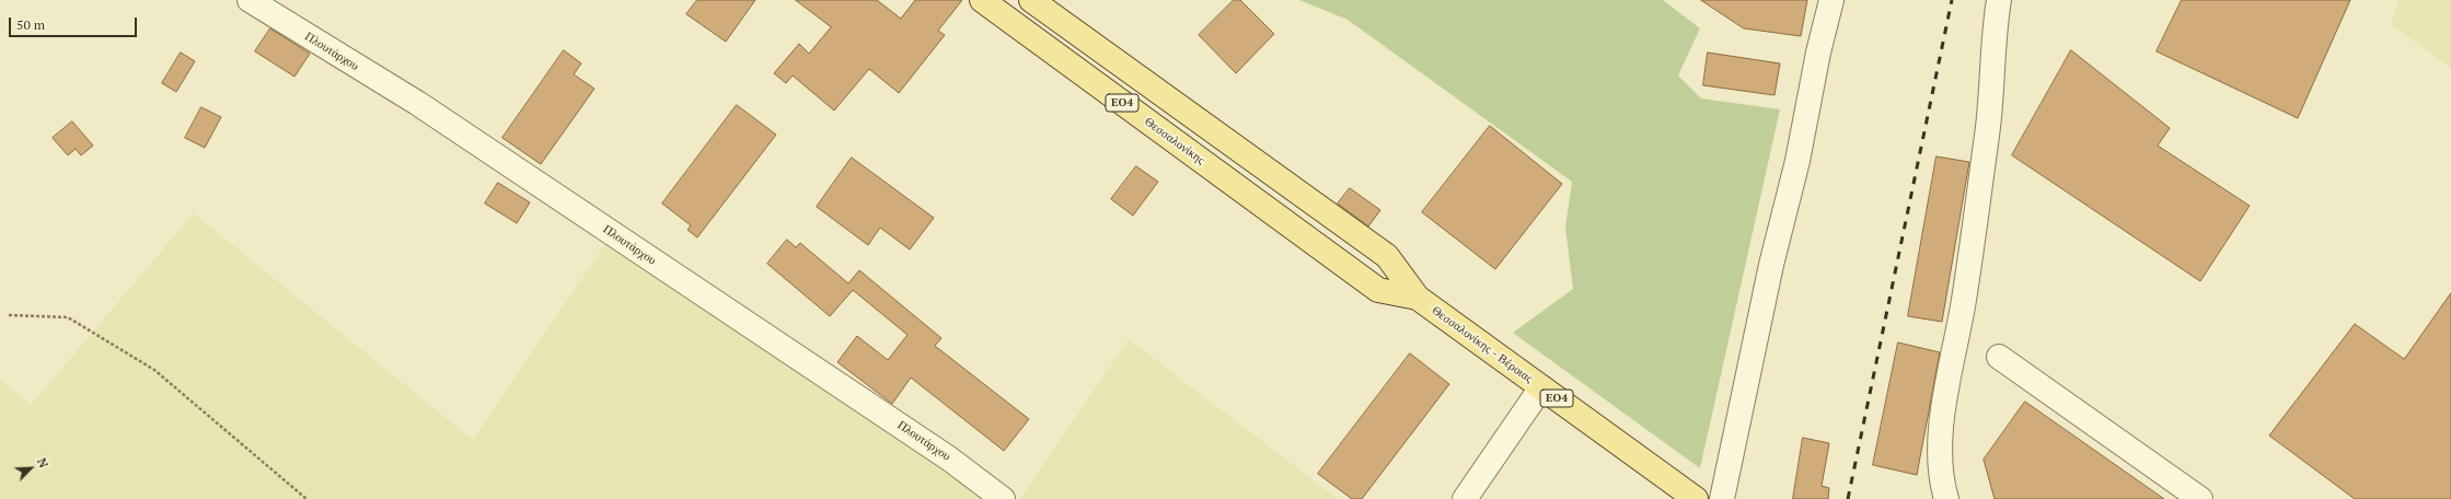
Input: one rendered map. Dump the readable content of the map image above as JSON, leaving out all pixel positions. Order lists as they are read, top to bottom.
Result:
{
  "streets": {
    "main road": ["ΕΟ4", "Θεσσαλονίκης", "Θεσσαλονίκης - Βέροιας"],
    "street": ["Πλουτάρχου"]
  },
  "crossings": [
    ["Θεσσαλονίκης", "Θεσσαλονίκης - Βέροιας"]
  ],
  "scale_bar": "50 m",
  "north": "top right"
}
